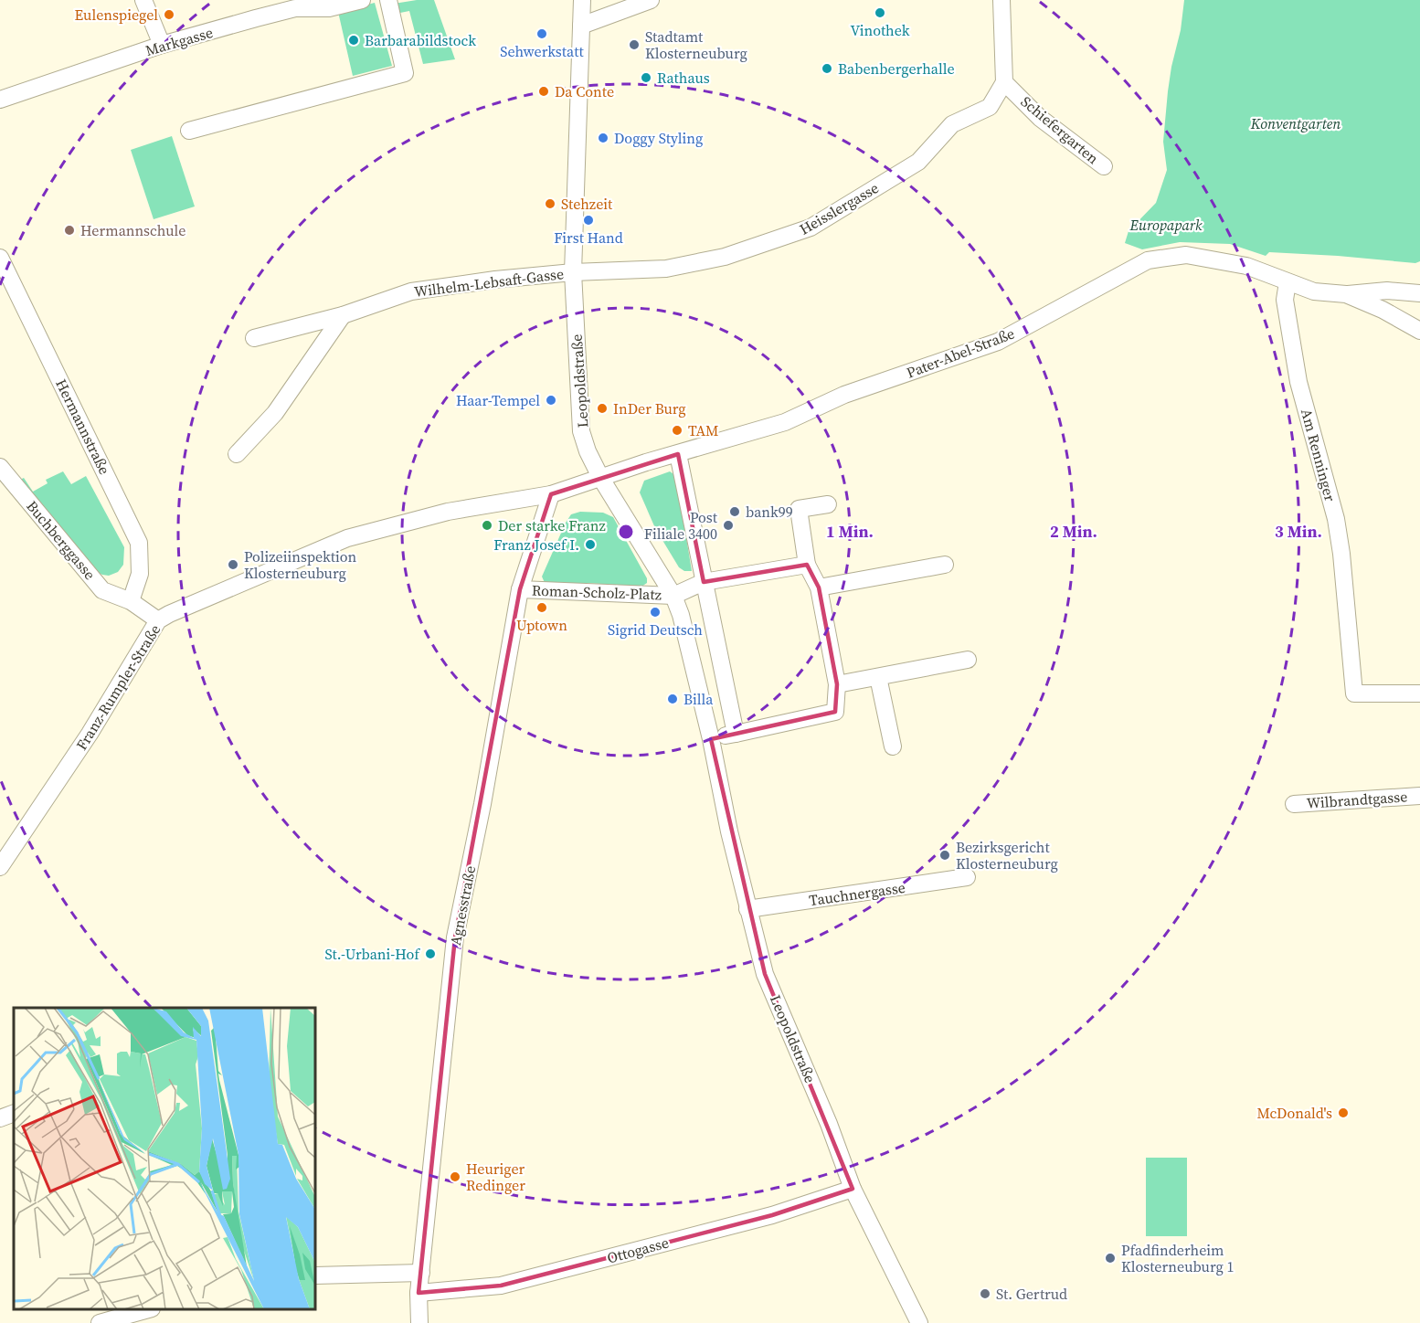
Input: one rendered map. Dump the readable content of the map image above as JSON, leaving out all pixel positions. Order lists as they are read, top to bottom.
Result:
{
  "streets": {
    "street": [
      "Markgasse",
      "Schiefergarten",
      "Heisslergasse",
      "Wilhelm-Lebsaft-Gasse",
      "Pater-Abel-Straße",
      "Leopoldstraße",
      "Hermannstraße",
      "Am Renninger",
      "Buchberggasse",
      "Roman-Scholz-Platz",
      "Franz-Rumpler-Straße",
      "Wilbrandtgasse",
      "Tauchnergasse",
      "Agnesstraße",
      "Ottogasse"
    ]
  },
  "crossings": [
    ["Schiefergarten", "Heisslergasse"],
    ["Heisslergasse", "Wilhelm-Lebsaft-Gasse"],
    ["Heisslergasse", "Leopoldstraße"],
    ["Wilhelm-Lebsaft-Gasse", "Leopoldstraße"],
    ["Pater-Abel-Straße", "Leopoldstraße"],
    ["Pater-Abel-Straße", "Am Renninger"],
    ["Pater-Abel-Straße", "Franz-Rumpler-Straße"],
    ["Leopoldstraße", "Roman-Scholz-Platz"],
    ["Leopoldstraße", "Franz-Rumpler-Straße"],
    ["Leopoldstraße", "Tauchnergasse"],
    ["Leopoldstraße", "Ottogasse"],
    ["Hermannstraße", "Buchberggasse"],
    ["Buchberggasse", "Franz-Rumpler-Straße"],
    ["Roman-Scholz-Platz", "Agnesstraße"],
    ["Franz-Rumpler-Straße", "Agnesstraße"],
    ["Agnesstraße", "Ottogasse"]
  ],
  "parks": ["Konventgarten", "Europapark"],
  "places": [
    "Vinothek",
    "Eulenspiegel",
    "Sehwerkstatt",
    "Barbarabildstock",
    "Stadtamt Klosterneuburg",
    "Babenbergerhalle",
    "Rathaus",
    "Da Conte",
    "Doggy Styling",
    "Stehzeit",
    "First Hand",
    "Hermannschule",
    "Haar-Tempel",
    "InDer Burg",
    "TAM",
    "bank99",
    "Der starke Franz",
    "Post Filiale 3400",
    "Franz Josef I.",
    "Polizeiinspektion Klosterneuburg",
    "Uptown",
    "Sigrid Deutsch",
    "Billa",
    "Bezirksgericht Klosterneuburg",
    "St.-Urbani-Hof",
    "McDonald's",
    "Heuriger Redinger",
    "Pfadfinderheim Klosterneuburg 1",
    "St. Gertrud"
  ],
  "rings": ["1 Min.", "2 Min.", "3 Min."]
}
